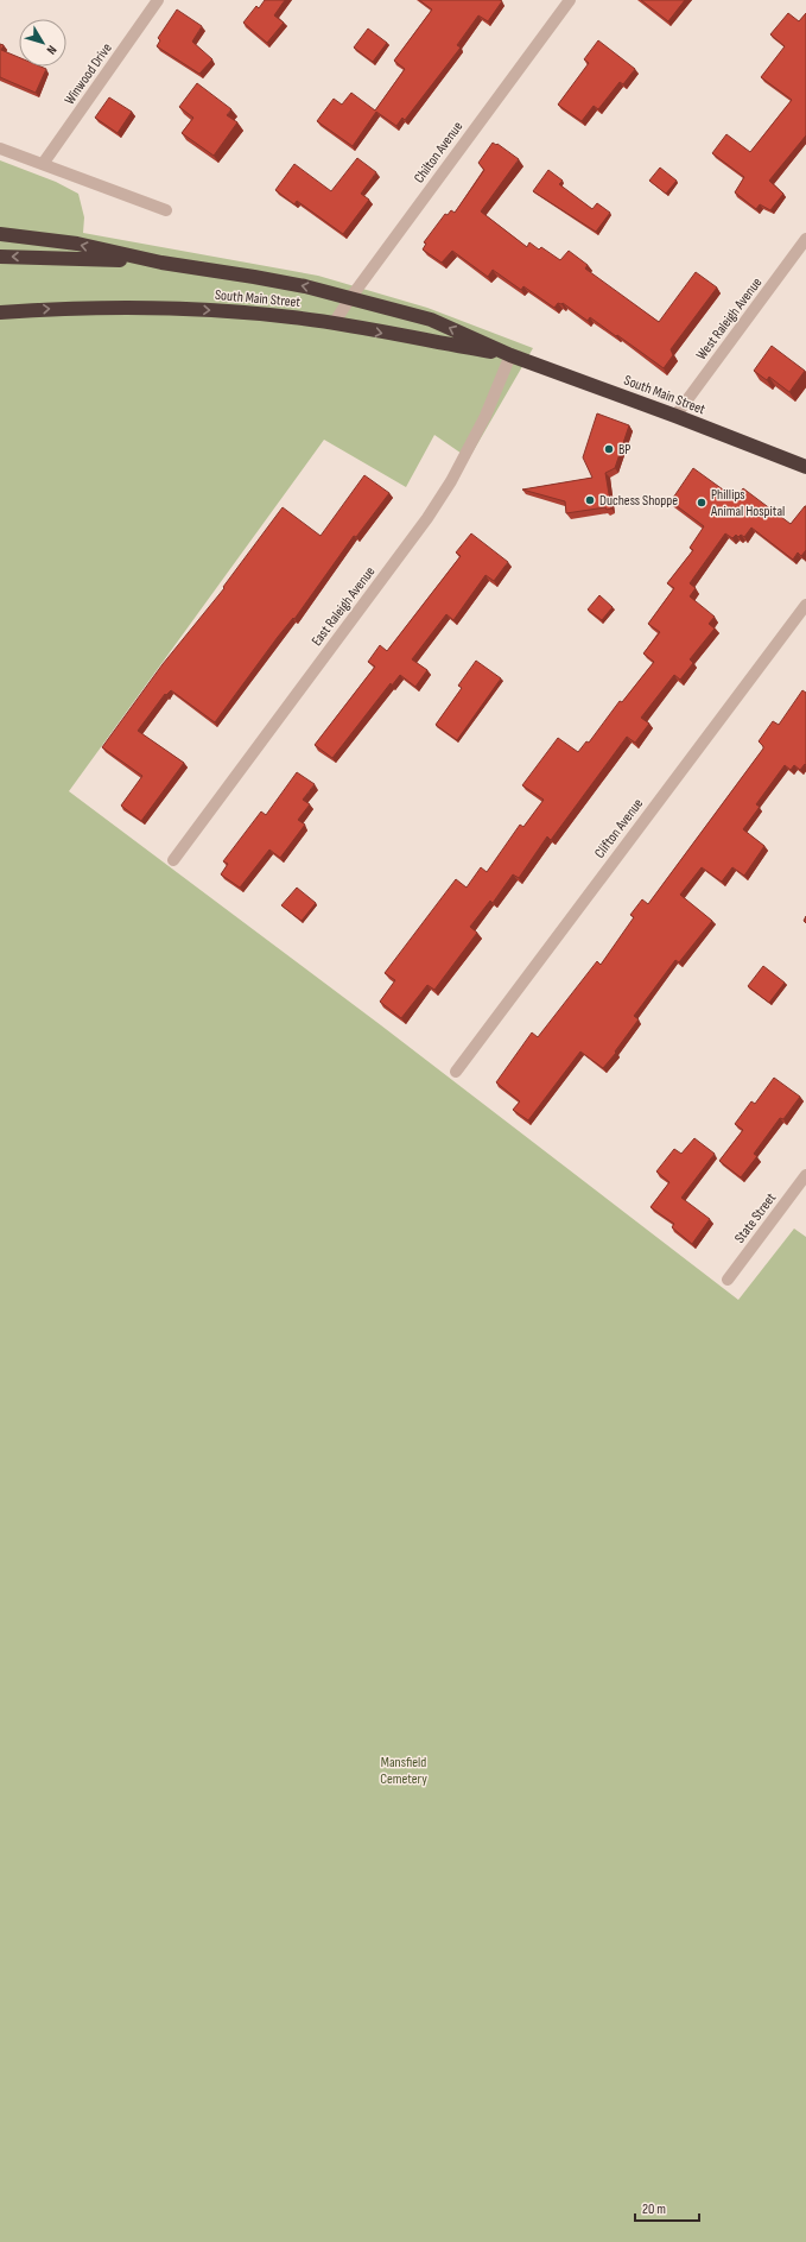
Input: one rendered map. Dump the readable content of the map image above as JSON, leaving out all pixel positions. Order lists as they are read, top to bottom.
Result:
{
  "streets": {
    "highway": ["South Main Street"],
    "street": [
      "Winwood Drive",
      "Chilton Avenue",
      "West Raleigh Avenue",
      "East Raleigh Avenue",
      "Clifton Avenue",
      "State Street"
    ]
  },
  "crossings": [
    ["Chilton Avenue", "South Main Street"],
    ["South Main Street", "West Raleigh Avenue"],
    ["South Main Street", "East Raleigh Avenue"]
  ],
  "parks": ["Mansfield Cemetery"],
  "places": ["BP", "Duchess Shoppe", "Phillips Animal Hospital"],
  "scale_bar": "20 m",
  "north": "bottom right"
}
